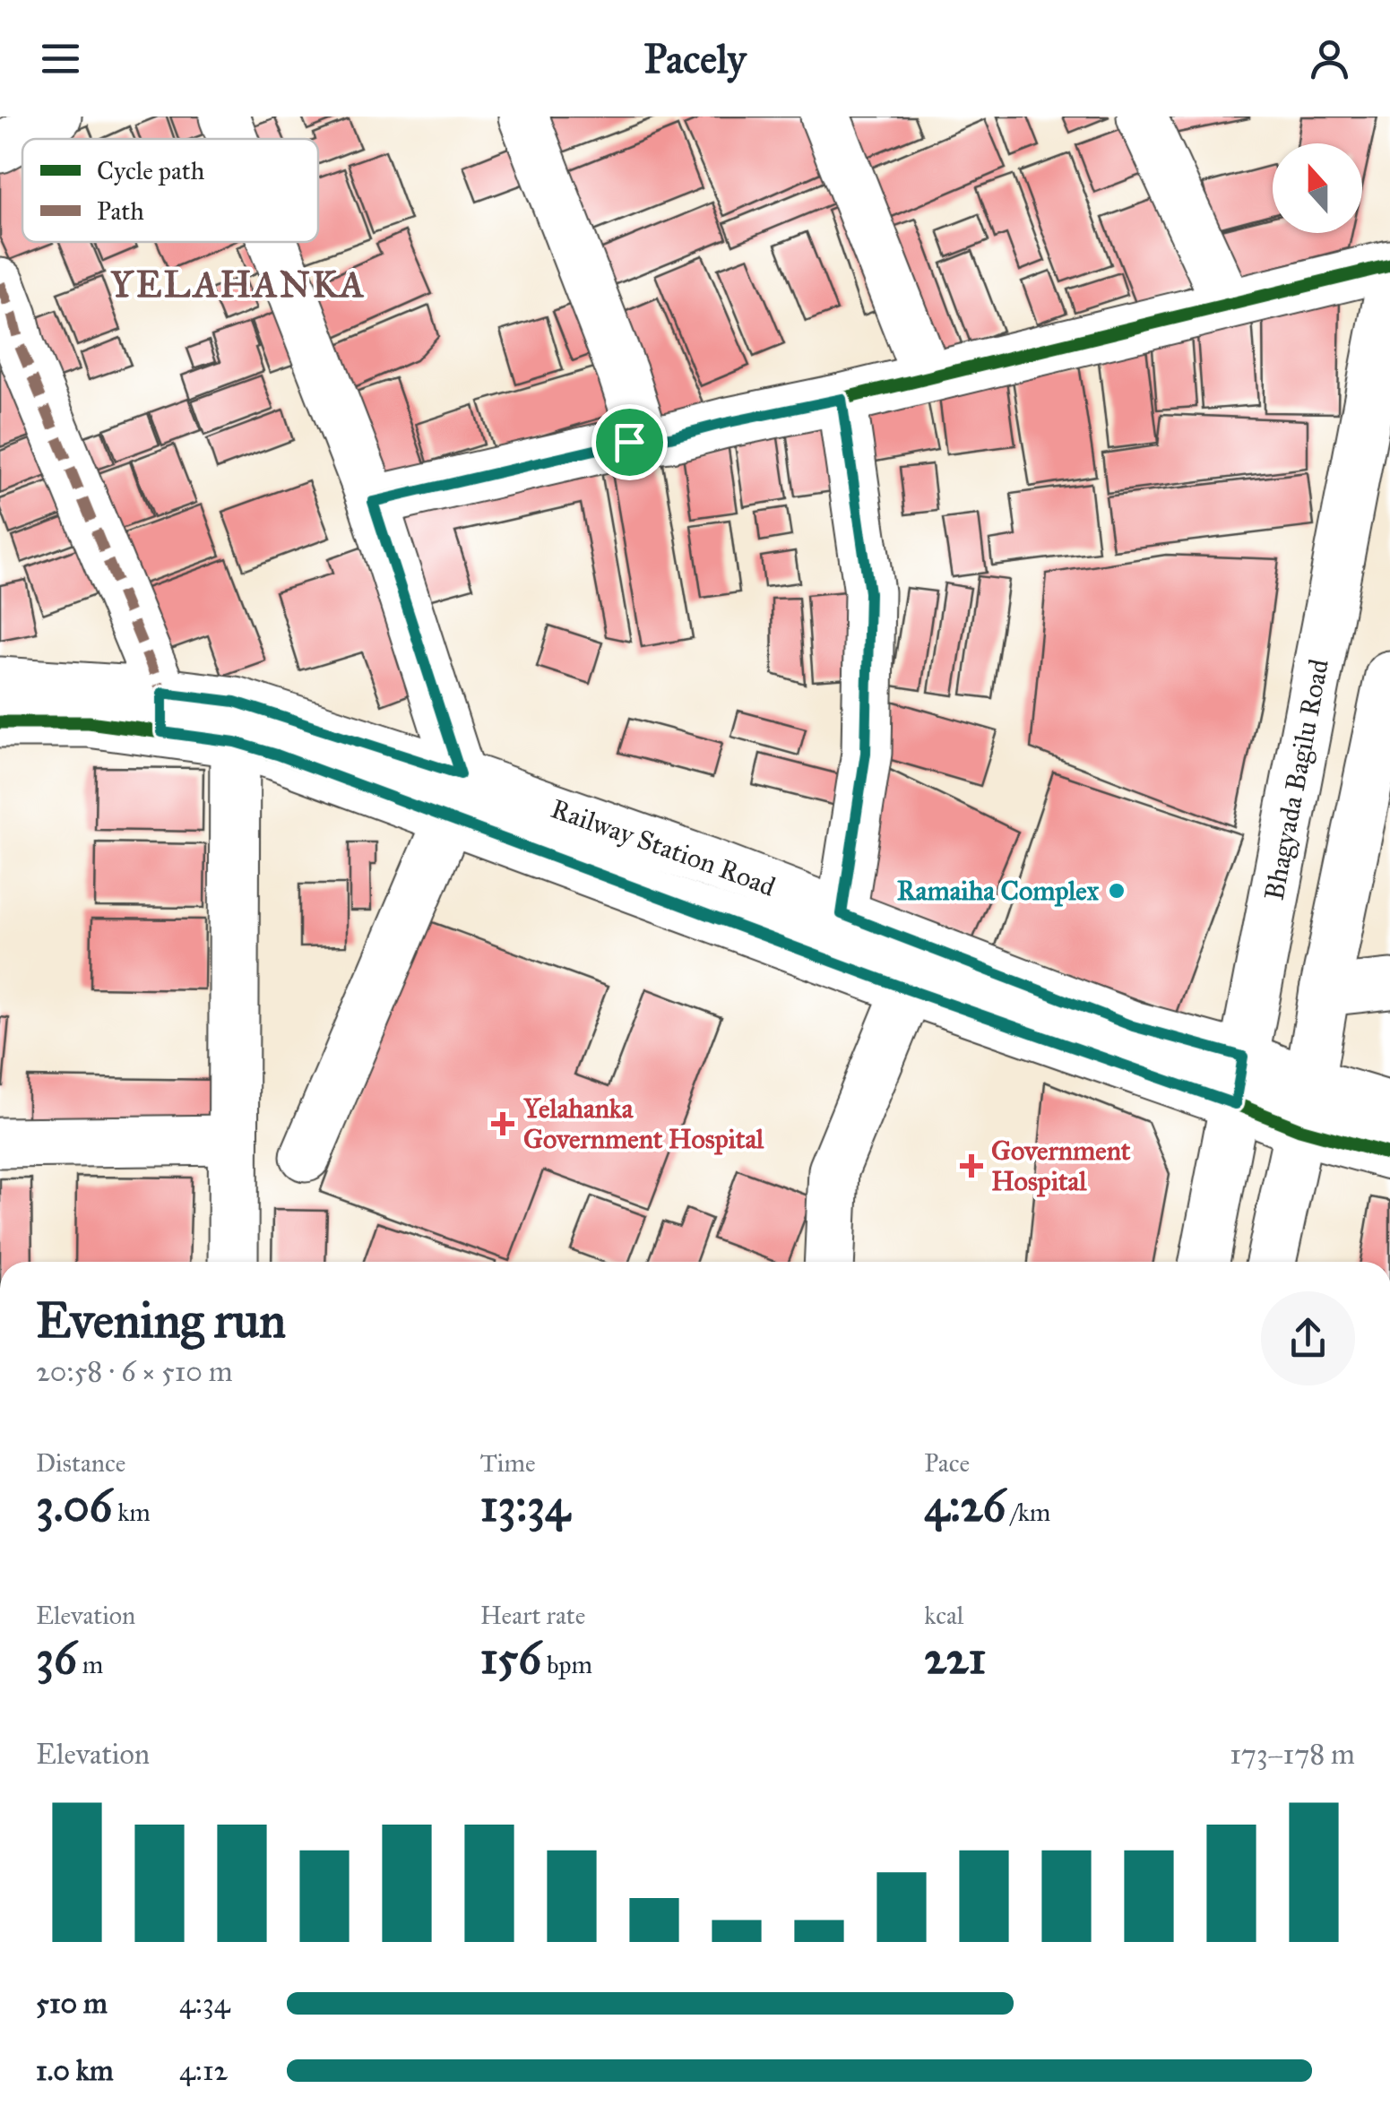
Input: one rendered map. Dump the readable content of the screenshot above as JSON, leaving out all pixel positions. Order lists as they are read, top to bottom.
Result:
{
  "streets": {
    "street": ["Bhagyada Bagilu Road", "Railway Station Road"]
  },
  "crossings": [
    ["Bhagyada Bagilu Road", "Railway Station Road"]
  ],
  "districts": ["YELAHANKA"],
  "places": {
    "other": ["Ramaiha Complex"],
    "health": ["Yelahanka Government Hospital", "Government Hospital"]
  },
  "legend": ["Cycle path", "Path"],
  "north": "top",
  "page": {
    "header": "Pacely",
    "heading": ["Evening run", "20:58 · 6 × 510 m"],
    "stats": [
      ["Distance", "3.06 km"],
      ["Time", "13:34"],
      ["Pace", "4:26 /km"],
      ["Elevation", "36 m"],
      ["Heart rate", "156 bpm"],
      ["kcal", "221"]
    ],
    "chart": ["Elevation", "173–178 m"],
    "list": [
      {
        "name": "510 m",
        "note": "4:34"
      },
      {
        "name": "1.0 km",
        "note": "4:12"
      }
    ]
  }
}
